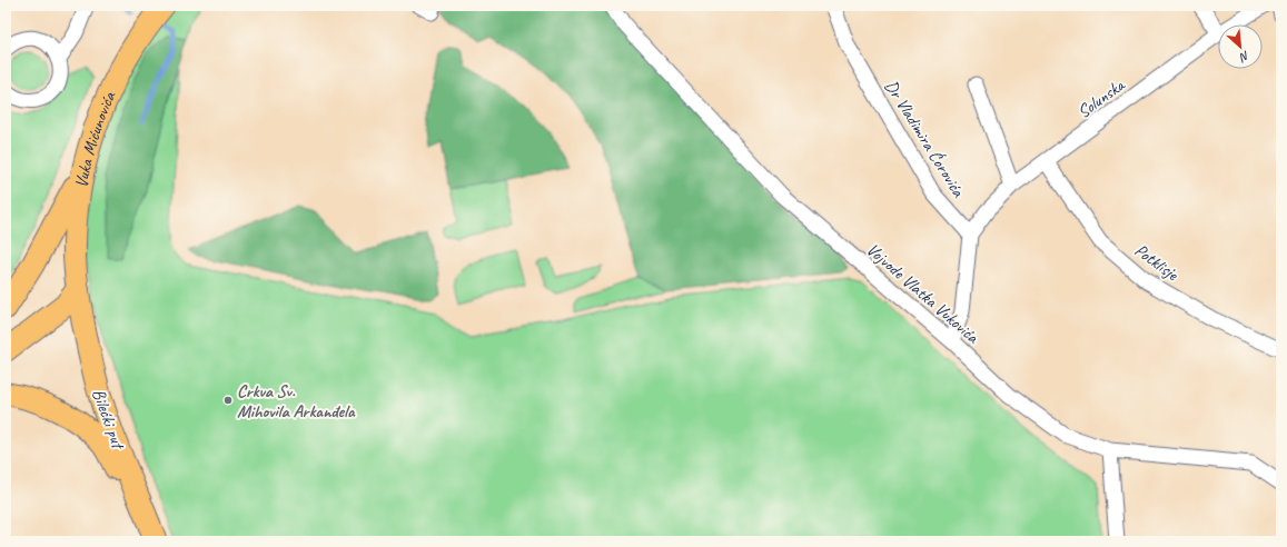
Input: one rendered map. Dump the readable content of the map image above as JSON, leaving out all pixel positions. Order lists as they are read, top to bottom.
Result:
{
  "streets": {
    "main road": ["Vuka Mićunovića", "Bilećki put"],
    "street": [
      "Solunska",
      "Dr Vladimira Ćorovića",
      "Potklisje",
      "Vojvode Vlatka Vukovića"
    ]
  },
  "crossings": [
    ["Solunska", "Dr Vladimira Ćorovića"],
    ["Solunska", "Potklisje"],
    ["Vuka Mićunovića", "Bilećki put"]
  ],
  "places": ["Crkva Sv. Mihovila Arkanđela"],
  "north": "bottom right"
}
